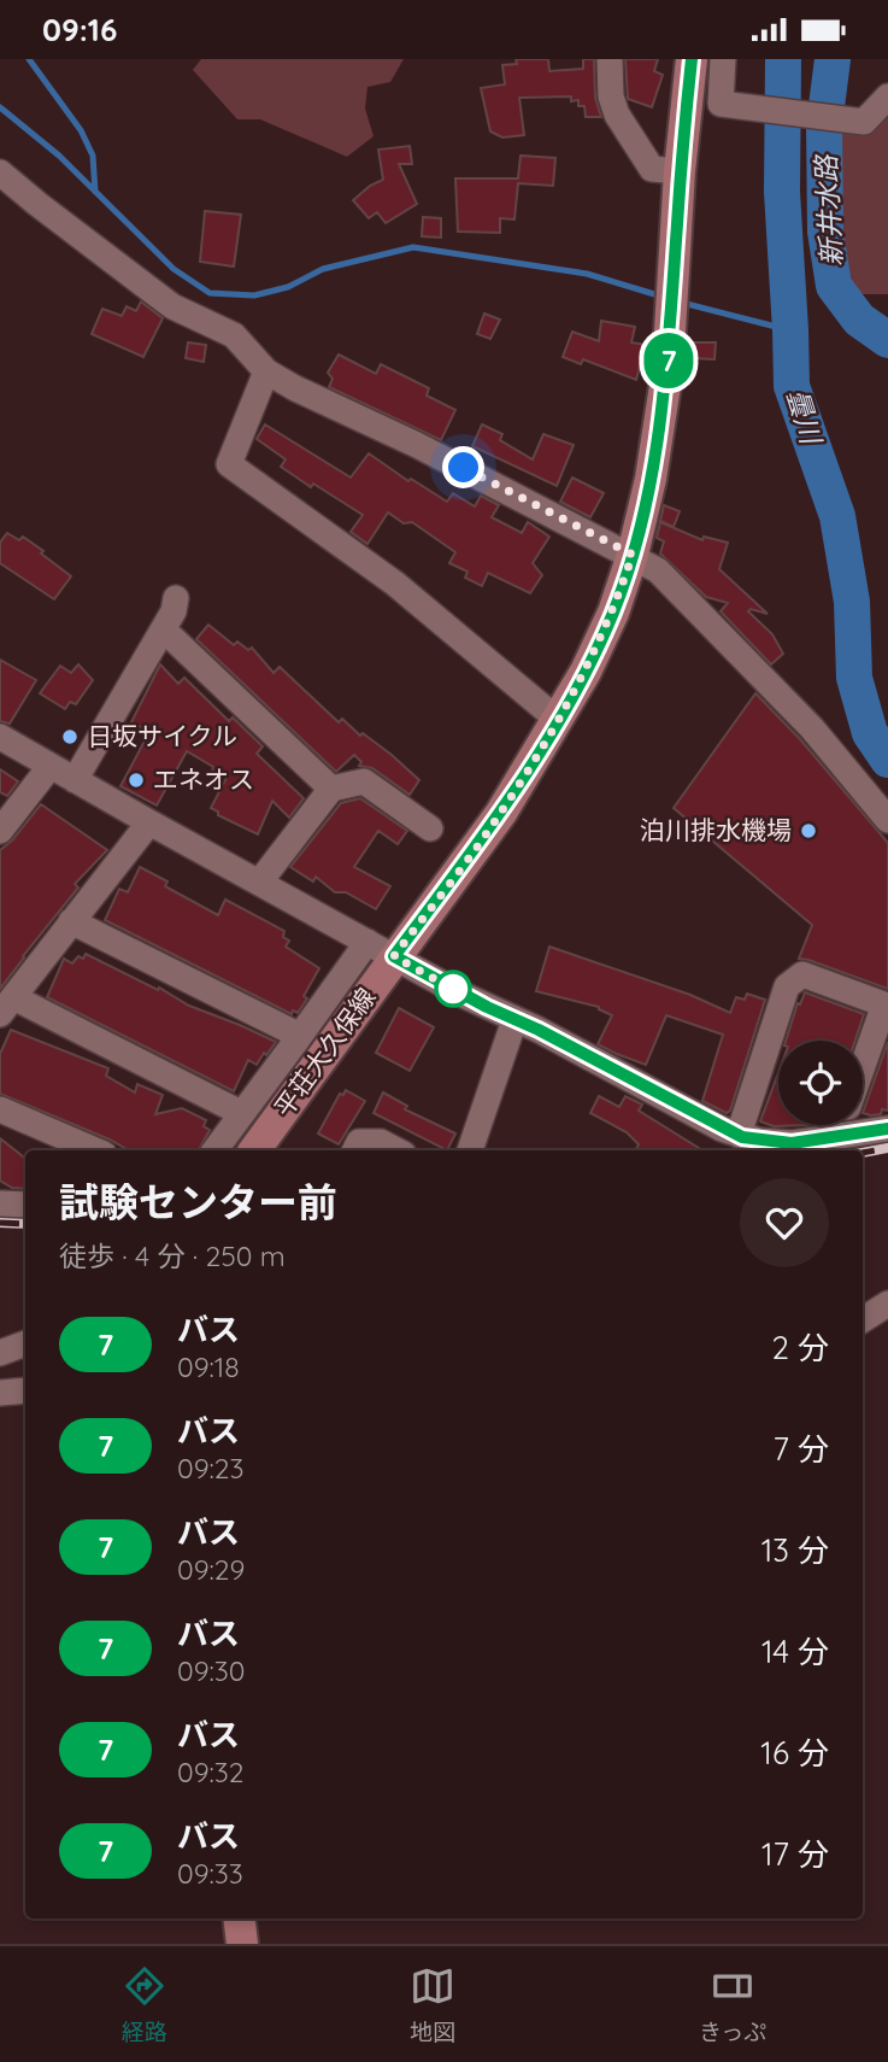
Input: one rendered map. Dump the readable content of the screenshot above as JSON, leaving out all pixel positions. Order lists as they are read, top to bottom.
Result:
{
  "streets": {
    "main road": ["平荘大久保線"]
  },
  "water": ["新井水路", "曇川"],
  "places": ["日坂サイクル", "エネオス", "泊川排水機場"],
  "lines": ["bus line 7"],
  "page": {
    "status": "09:16",
    "on_map": "7",
    "heading": ["試験センター前", "徒歩 · 4 分 · 250 m"],
    "list": [
      {
        "mark": "7",
        "name": "バス",
        "note": "09:18",
        "value": "2 分"
      },
      {
        "mark": "7",
        "name": "バス",
        "note": "09:23",
        "value": "7 分"
      },
      {
        "mark": "7",
        "name": "バス",
        "note": "09:29",
        "value": "13 分"
      },
      {
        "mark": "7",
        "name": "バス",
        "note": "09:30",
        "value": "14 分"
      },
      {
        "mark": "7",
        "name": "バス",
        "note": "09:32",
        "value": "16 分"
      },
      {
        "mark": "7",
        "name": "バス",
        "note": "09:33",
        "value": "17 分"
      }
    ],
    "tabs": ["経路", "地図", "きっぷ"]
  }
}
